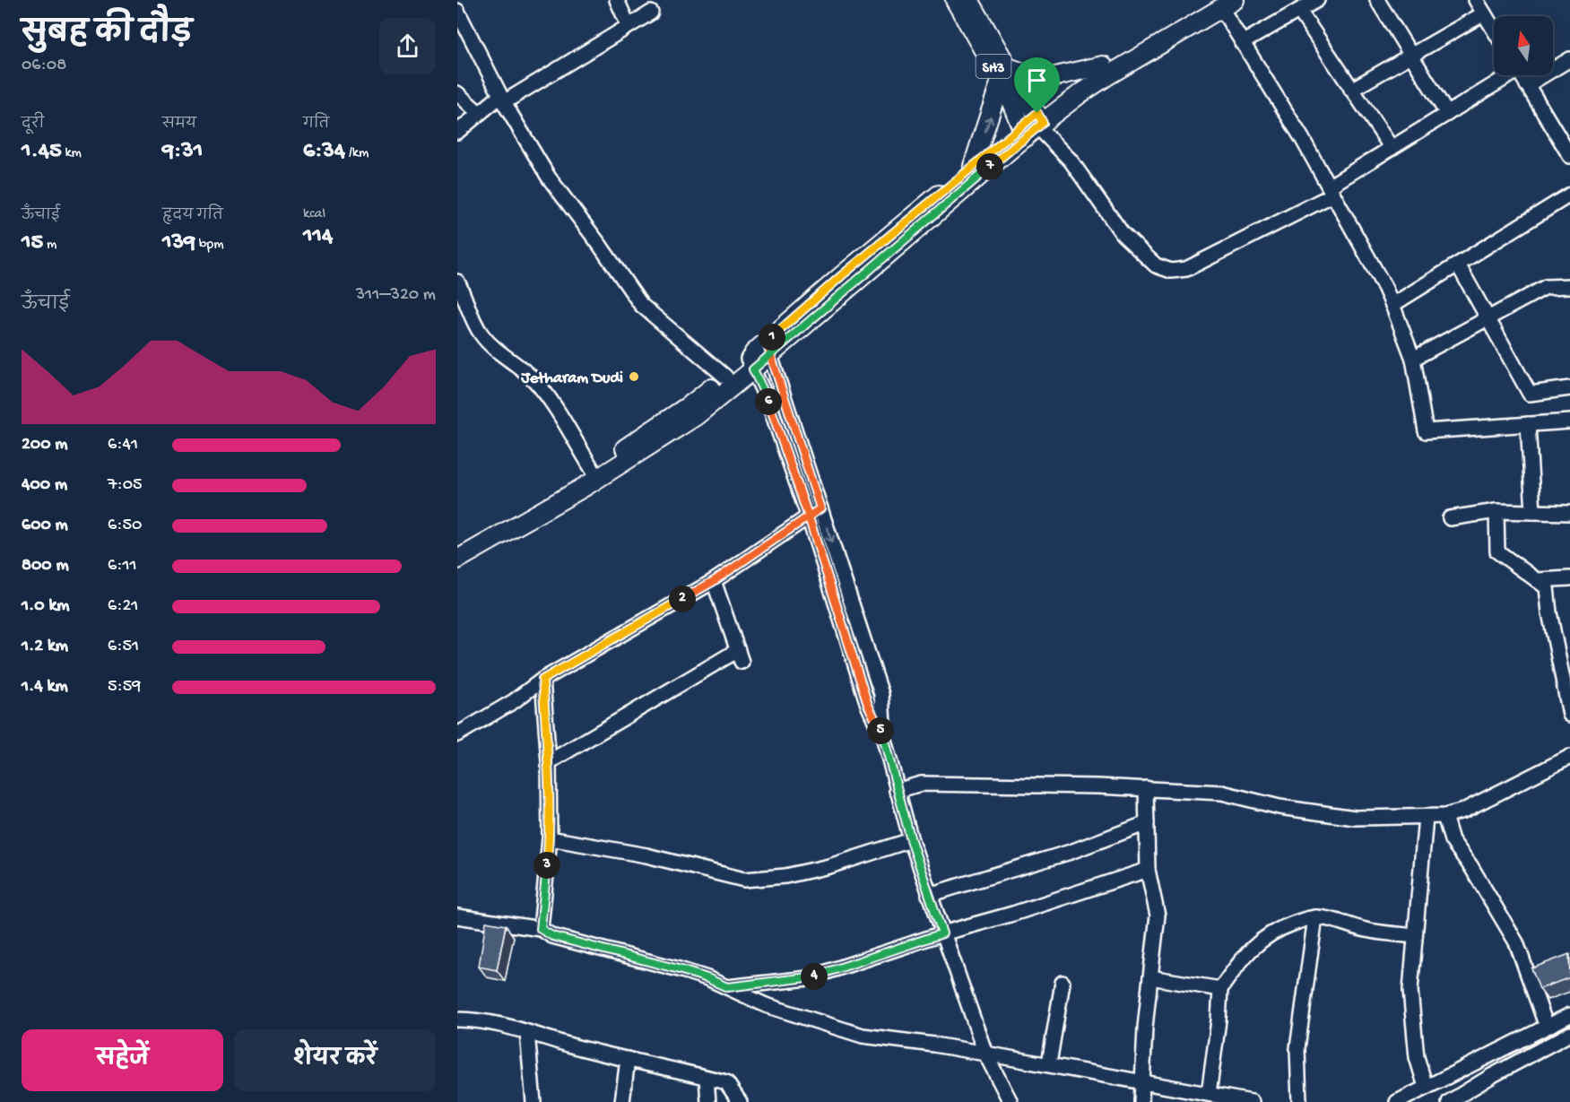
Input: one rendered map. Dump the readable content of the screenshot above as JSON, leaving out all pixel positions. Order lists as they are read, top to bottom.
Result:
{
  "streets": {
    "main road": ["SH3"]
  },
  "places": ["Jetharam Dudi"],
  "north": "top",
  "page": {
    "heading": ["सुबह की दौड़", "06:08"],
    "stats": [
      ["दूरी", "1.45 km"],
      ["समय", "9:31"],
      ["गति", "6:34 /km"],
      ["ऊँचाई", "15 m"],
      ["हृदय गति", "139 bpm"],
      ["kcal", "114"]
    ],
    "pins": [
      "7",
      "1",
      "6",
      "2",
      "5",
      "3",
      "4"
    ],
    "chart": ["ऊँचाई", "311–320 m"],
    "list": [
      {
        "name": "200 m",
        "note": "6:41"
      },
      {
        "name": "400 m",
        "note": "7:05"
      },
      {
        "name": "600 m",
        "note": "6:50"
      },
      {
        "name": "800 m",
        "note": "6:11"
      },
      {
        "name": "1.0 km",
        "note": "6:21"
      },
      {
        "name": "1.2 km",
        "note": "6:51"
      },
      {
        "name": "1.4 km",
        "note": "5:59"
      }
    ],
    "buttons": ["सहेजें", "शेयर करें"]
  }
}
